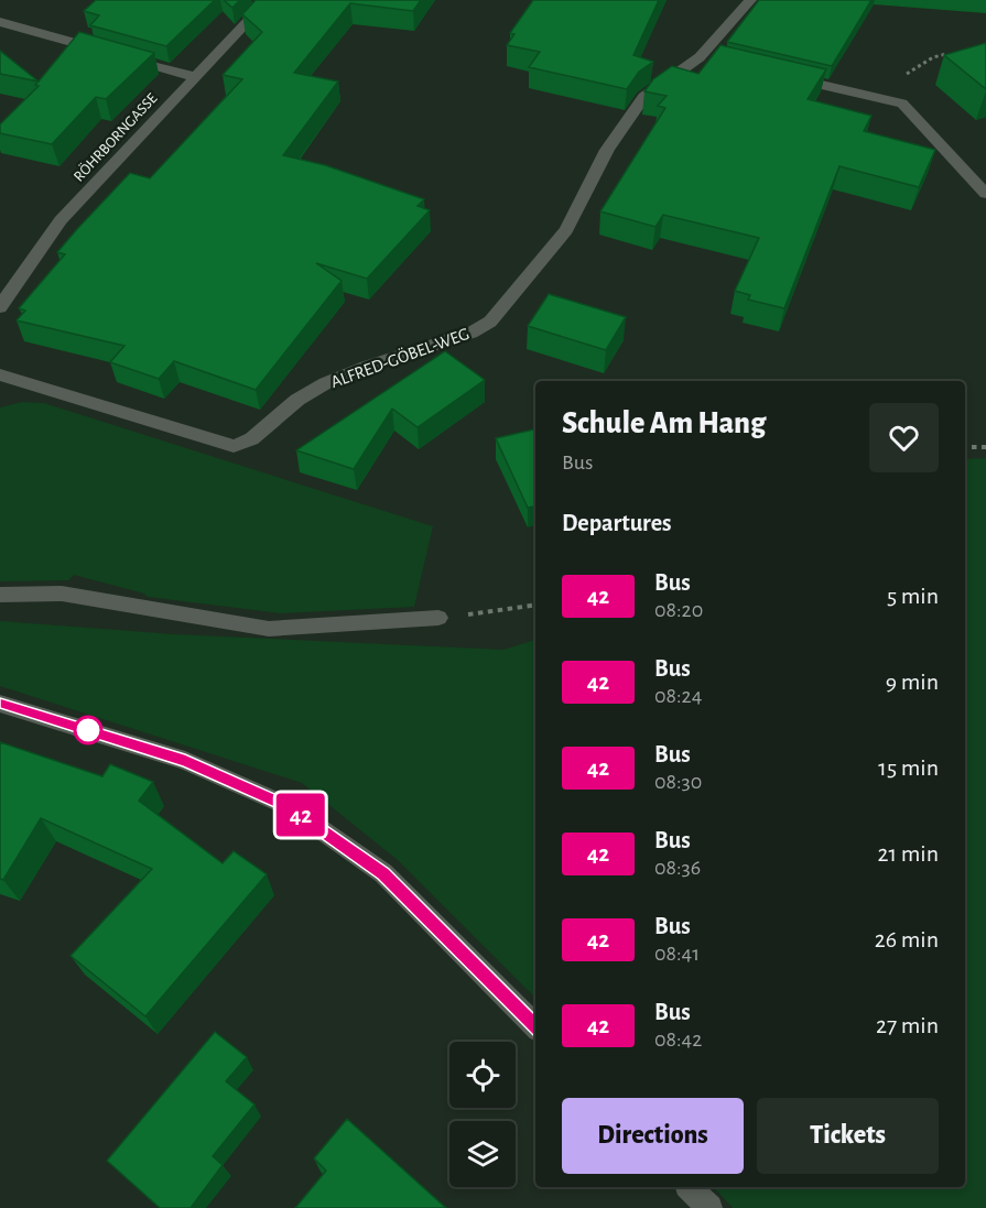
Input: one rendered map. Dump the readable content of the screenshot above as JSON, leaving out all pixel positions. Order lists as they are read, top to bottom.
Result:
{
  "streets": {
    "street": ["RÖHRBORNGASSE", "ALFRED-GÖBEL-WEG"]
  },
  "lines": ["bus line 42"],
  "page": {
    "on_map": "42",
    "heading": [
      ["Schule Am Hang", "Bus"],
      "Departures"
    ],
    "list": [
      {
        "mark": "42",
        "name": "Bus",
        "note": "08:20",
        "value": "5 min"
      },
      {
        "mark": "42",
        "name": "Bus",
        "note": "08:24",
        "value": "9 min"
      },
      {
        "mark": "42",
        "name": "Bus",
        "note": "08:30",
        "value": "15 min"
      },
      {
        "mark": "42",
        "name": "Bus",
        "note": "08:36",
        "value": "21 min"
      },
      {
        "mark": "42",
        "name": "Bus",
        "note": "08:41",
        "value": "26 min"
      },
      {
        "mark": "42",
        "name": "Bus",
        "note": "08:42",
        "value": "27 min"
      }
    ],
    "buttons": ["Directions", "Tickets"]
  }
}
